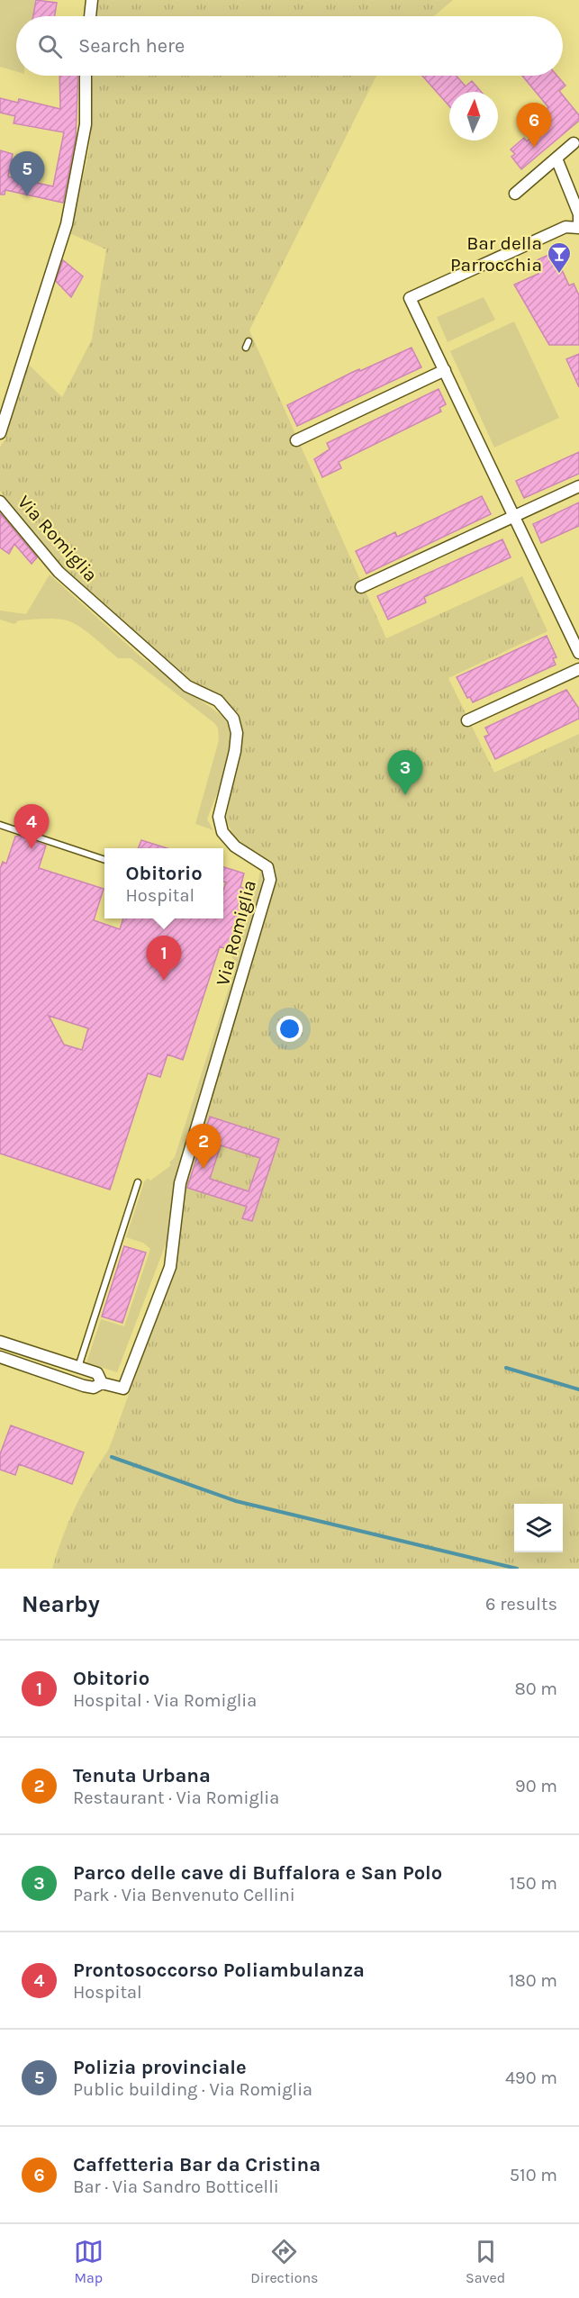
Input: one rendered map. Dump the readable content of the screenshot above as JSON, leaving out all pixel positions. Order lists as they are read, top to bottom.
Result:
{
  "streets": {
    "street": ["Via Romiglia"]
  },
  "places": {
    "bar": ["Bar della Parrocchia"]
  },
  "north": "top",
  "page": {
    "search": "Search here",
    "pins": [
      "6",
      "5",
      "3",
      "4",
      "1",
      "2"
    ],
    "popup": ["Obitorio", "Hospital"],
    "heading": ["Nearby", "6 results"],
    "list": [
      {
        "mark": "1",
        "name": "Obitorio",
        "note": "Hospital · Via Romiglia",
        "value": "80 m"
      },
      {
        "mark": "2",
        "name": "Tenuta Urbana",
        "note": "Restaurant · Via Romiglia",
        "value": "90 m"
      },
      {
        "mark": "3",
        "name": "Parco delle cave di Buffalora e San Polo",
        "note": "Park · Via Benvenuto Cellini",
        "value": "150 m"
      },
      {
        "mark": "4",
        "name": "Prontosoccorso Poliambulanza",
        "note": "Hospital",
        "value": "180 m"
      },
      {
        "mark": "5",
        "name": "Polizia provinciale",
        "note": "Public building · Via Romiglia",
        "value": "490 m"
      },
      {
        "mark": "6",
        "name": "Caffetteria Bar da Cristina",
        "note": "Bar · Via Sandro Botticelli",
        "value": "510 m"
      }
    ],
    "nav": ["Map", "Directions", "Saved"]
  }
}
